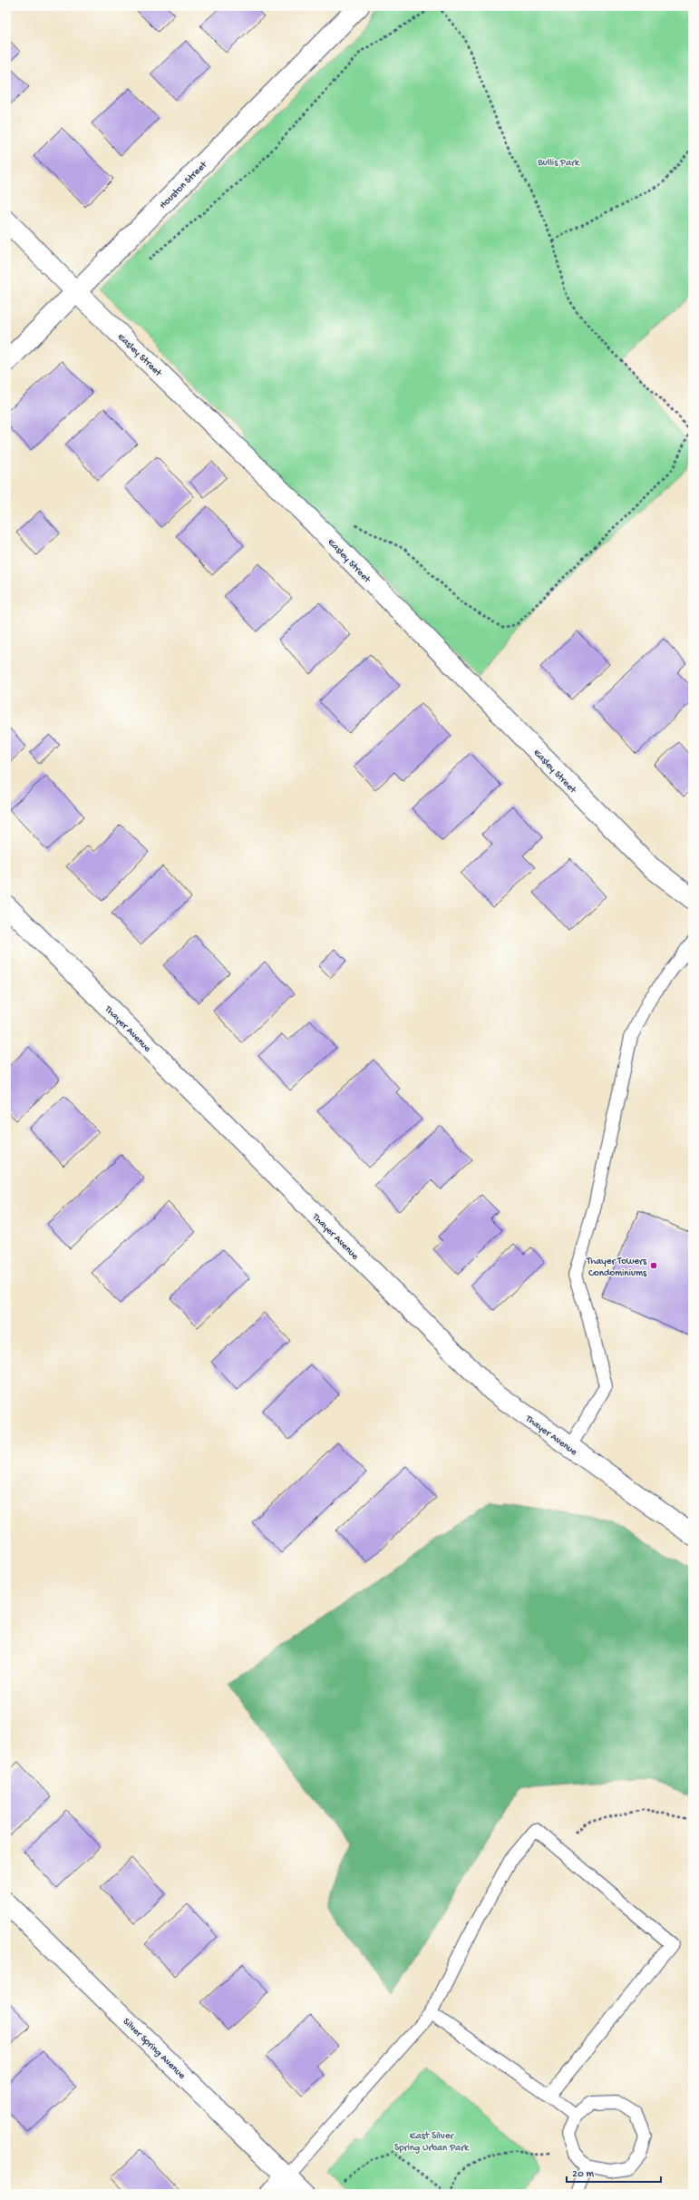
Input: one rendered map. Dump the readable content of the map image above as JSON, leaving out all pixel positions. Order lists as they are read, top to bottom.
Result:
{
  "streets": {
    "street": [
      "Houston Street",
      "Easley Street",
      "Thayer Avenue",
      "Silver Spring Avenue"
    ]
  },
  "crossings": [
    ["Houston Street", "Easley Street"]
  ],
  "parks": ["Bullis Park", "East Silver Spring Urban Park"],
  "places": ["Thayer Towers Condominiums"],
  "scale_bar": "20 m"
}
